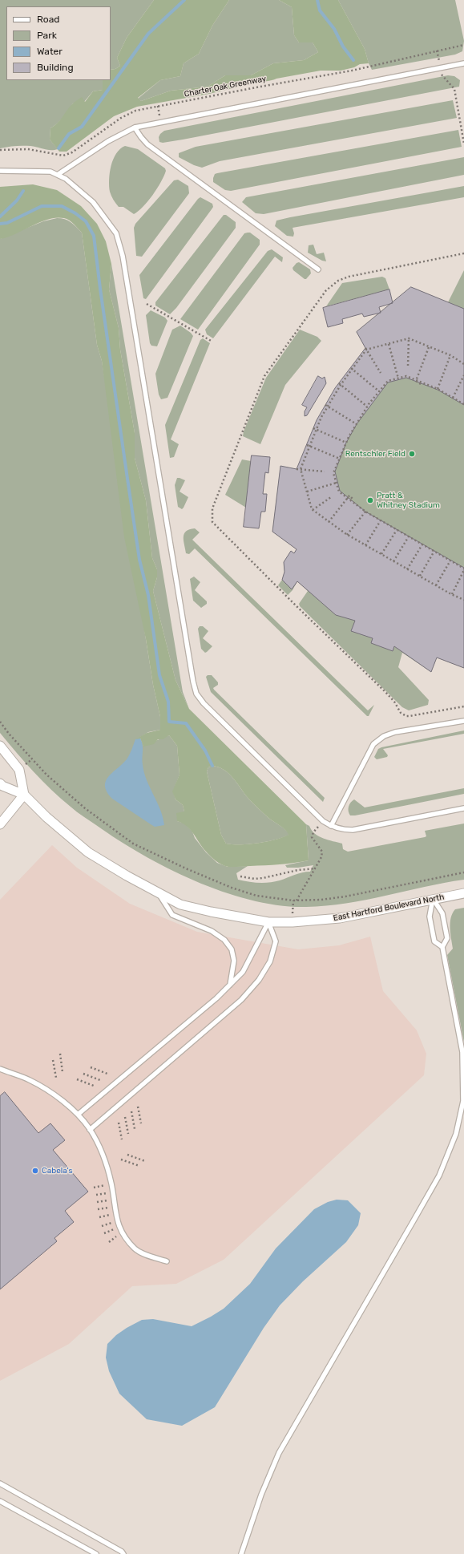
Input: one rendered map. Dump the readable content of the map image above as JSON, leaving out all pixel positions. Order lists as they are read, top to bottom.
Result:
{
  "streets": {
    "street": ["East Hartford Boulevard North"],
    "path": ["Charter Oak Greenway"]
  },
  "places": ["Rentschler Field", "Pratt & Whitney Stadium", "Cabela's"],
  "legend": [
    "Road",
    "Park",
    "Water",
    "Building"
  ]
}
